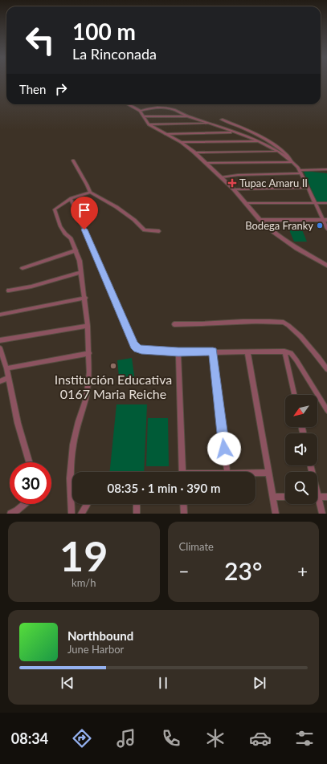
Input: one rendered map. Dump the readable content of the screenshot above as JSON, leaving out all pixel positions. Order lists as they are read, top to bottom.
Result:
{
  "places": {
    "health": ["Tupac Amaru II"],
    "other": ["Bodega Franky", "Institución Educativa 0167 Maria Reiche"]
  },
  "north": "bottom left",
  "page": {
    "turn": ["100 m", "La Rinconada"],
    "then": "Then",
    "limit": "30",
    "trip": "08:35 · 1 min · 390 m",
    "tile": [
      ["19", "km/h"],
      "Climate"
    ],
    "heat": ["−", "23°", "+"],
    "song": ["Northbound", "June Harbor"],
    "tabs": "08:34"
  }
}
